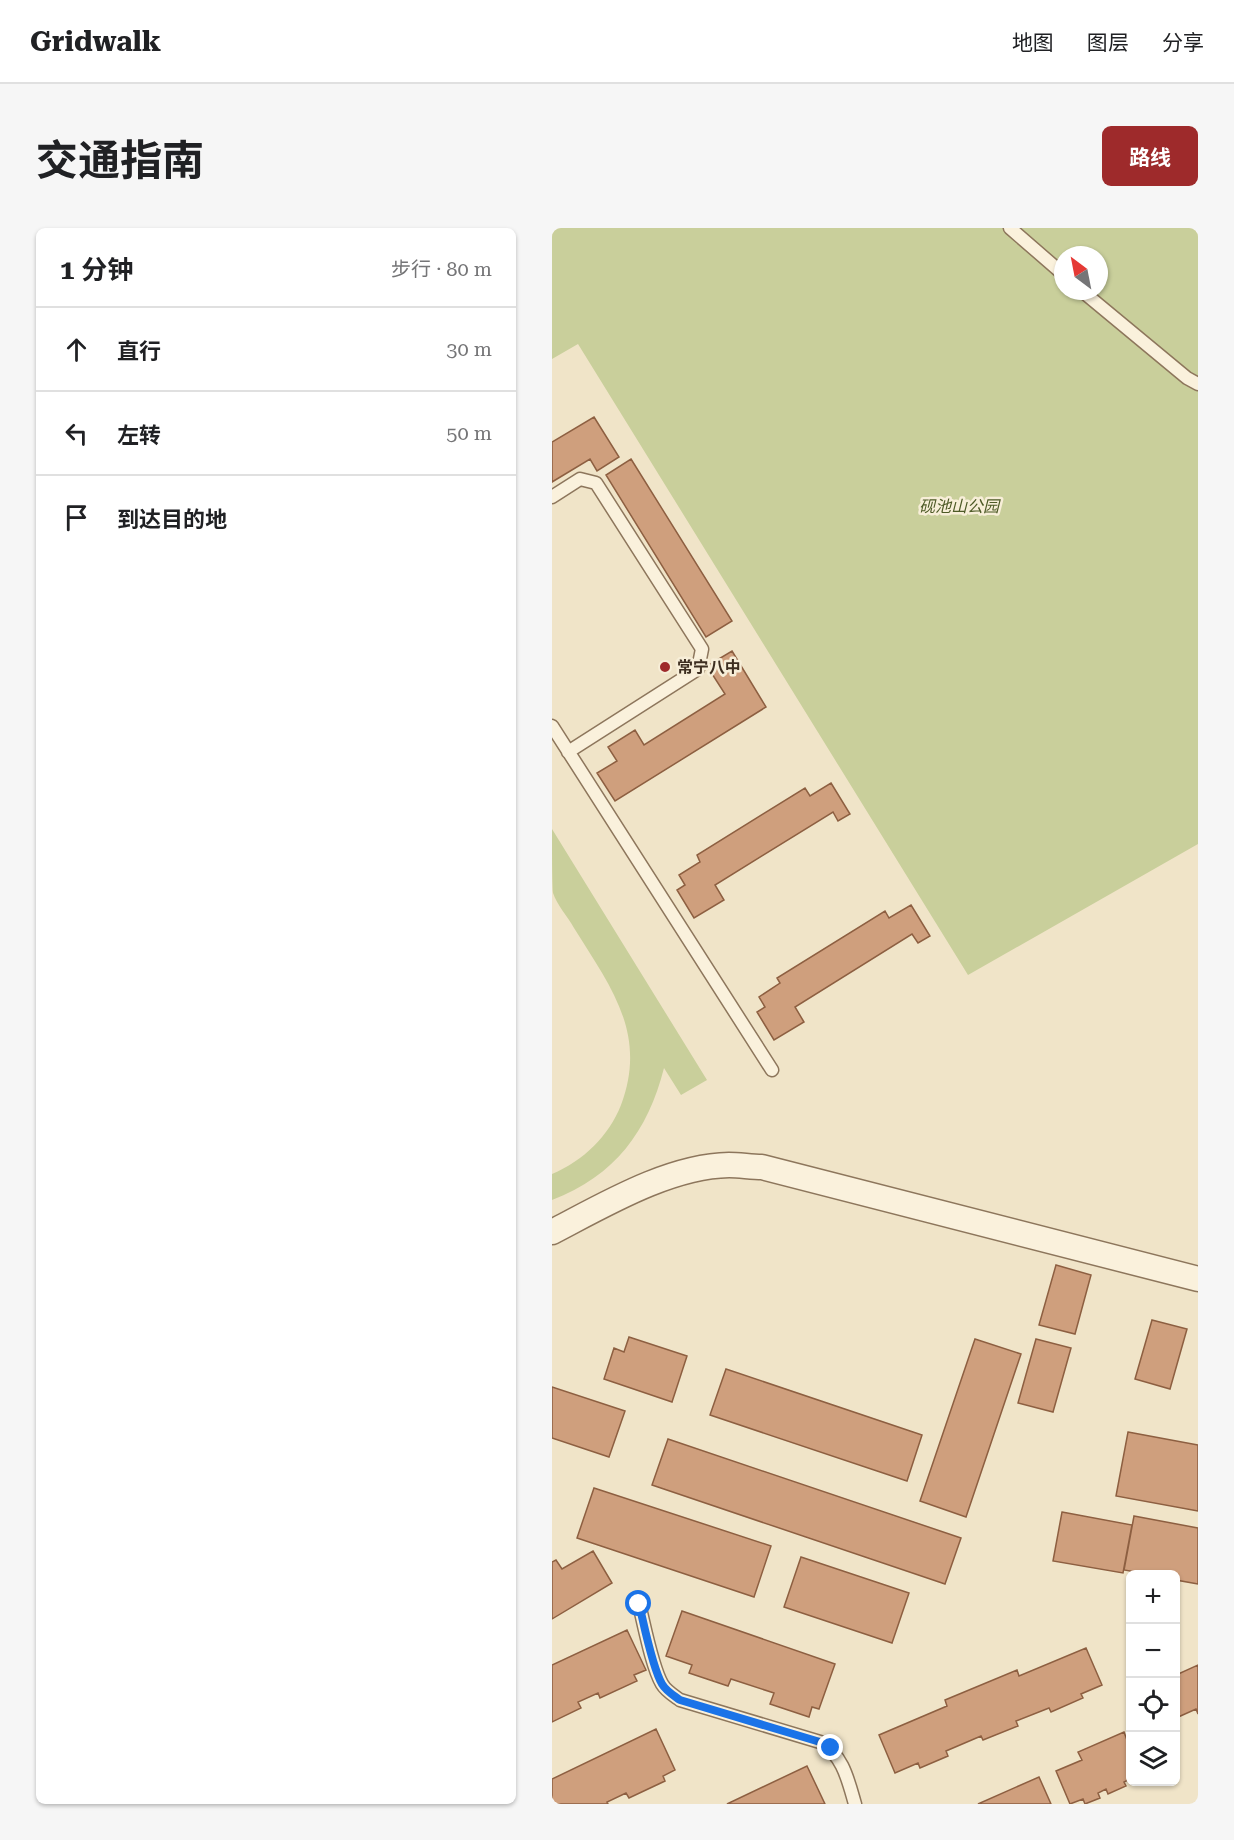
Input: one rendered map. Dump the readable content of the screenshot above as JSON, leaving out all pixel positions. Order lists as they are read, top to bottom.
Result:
{
  "parks": ["砚池山公园"],
  "places": ["常宁八中"],
  "north": "top left",
  "page": {
    "header": "Gridwalk",
    "nav": ["地图", "图层", "分享"],
    "title": "交通指南",
    "buttons": "路线",
    "heading": ["1 分钟", "步行 · 80 m"],
    "list": [
      ["直行", "30 m"],
      ["左转", "50 m"],
      "到达目的地"
    ],
    "map_buttons": ["+", "−"]
  }
}
